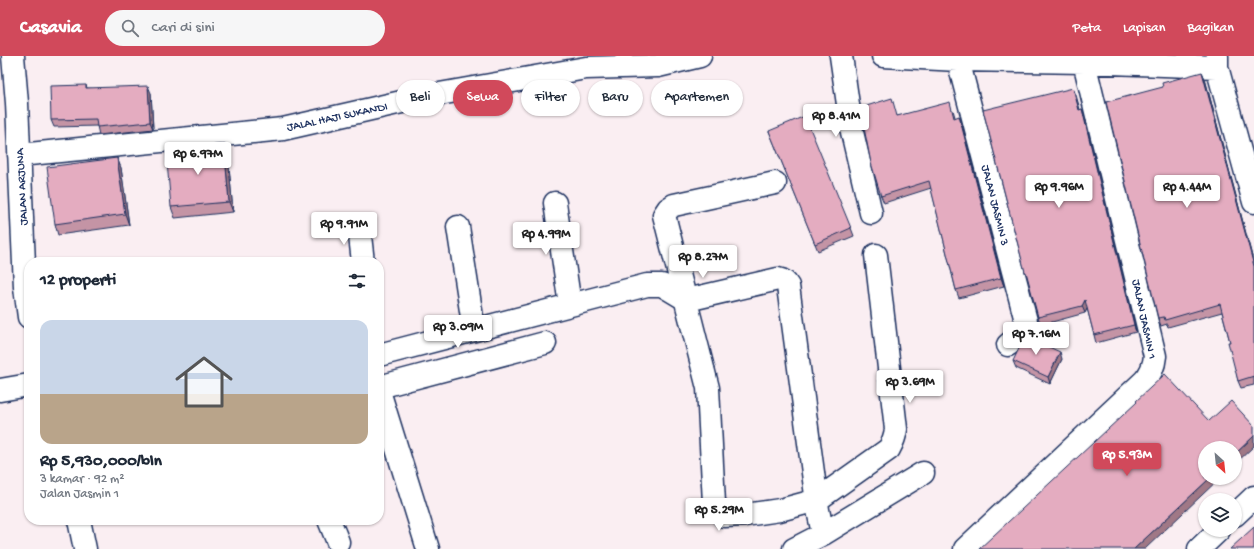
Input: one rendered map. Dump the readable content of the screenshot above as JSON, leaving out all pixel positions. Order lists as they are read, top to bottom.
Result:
{
  "streets": {
    "street": [
      "JALAL HAJI SUKANDI",
      "JALAN ARJUNA",
      "JALAN JASMIN 3",
      "JALAN JASMIN 1"
    ]
  },
  "crossings": [
    ["JALAL HAJI SUKANDI", "JALAN ARJUNA"]
  ],
  "north": "bottom right",
  "page": {
    "header": "Casavia",
    "search": "Cari di sini",
    "nav": ["Peta", "Lapisan", "Bagikan"],
    "chip": [
      "Beli",
      "Sewa",
      "Filter",
      "Baru",
      "Apartemen"
    ],
    "price": [
      "Rp 8.41M",
      "Rp 6.97M",
      "Rp 9.96M",
      "Rp 4.44M",
      "Rp 9.91M",
      "Rp 4.99M",
      "Rp 8.27M",
      "Rp 3.09M",
      "Rp 7.16M",
      "Rp 3.69M",
      "Rp 5.93M",
      "Rp 5.29M"
    ],
    "heading": "12 properti",
    "list": [
      {
        "name": "Rp 5,930,000/bln",
        "note": "3 kamar · 92 m² · Jalan Jasmin 1"
      }
    ]
  }
}
